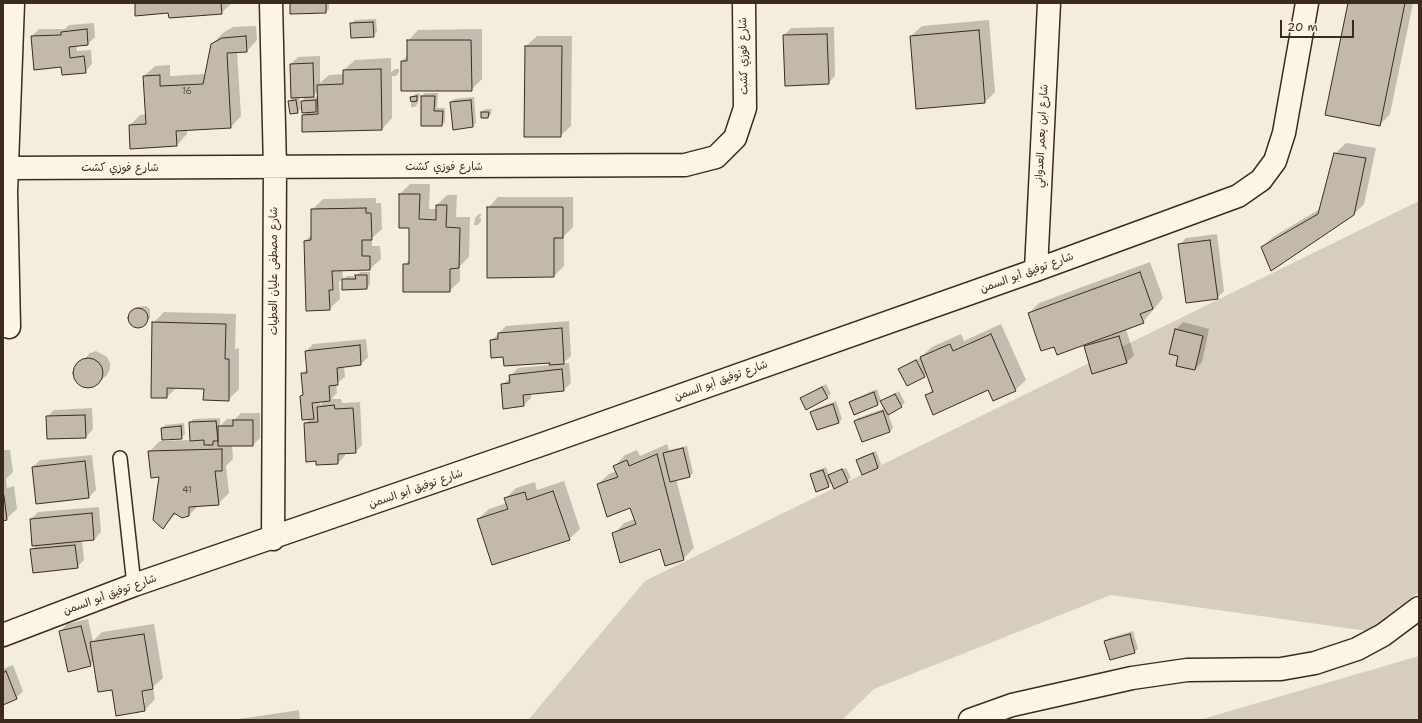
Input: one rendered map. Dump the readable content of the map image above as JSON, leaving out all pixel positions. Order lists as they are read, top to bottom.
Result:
{
  "streets": {
    "street": [
      "شارع فوزي كشت",
      "شارع ابن يعمر العدواني",
      "شارع مصطفى عليان العطيات",
      "شارع توفيق أبو السمن"
    ]
  },
  "crossings": [
    ["شارع فوزي كشت", "شارع مصطفى عليان العطيات"],
    ["شارع ابن يعمر العدواني", "شارع توفيق أبو السمن"],
    ["شارع مصطفى عليان العطيات", "شارع توفيق أبو السمن"]
  ],
  "house_numbers": ["16", "41"],
  "scale_bar": "20 m"
}
